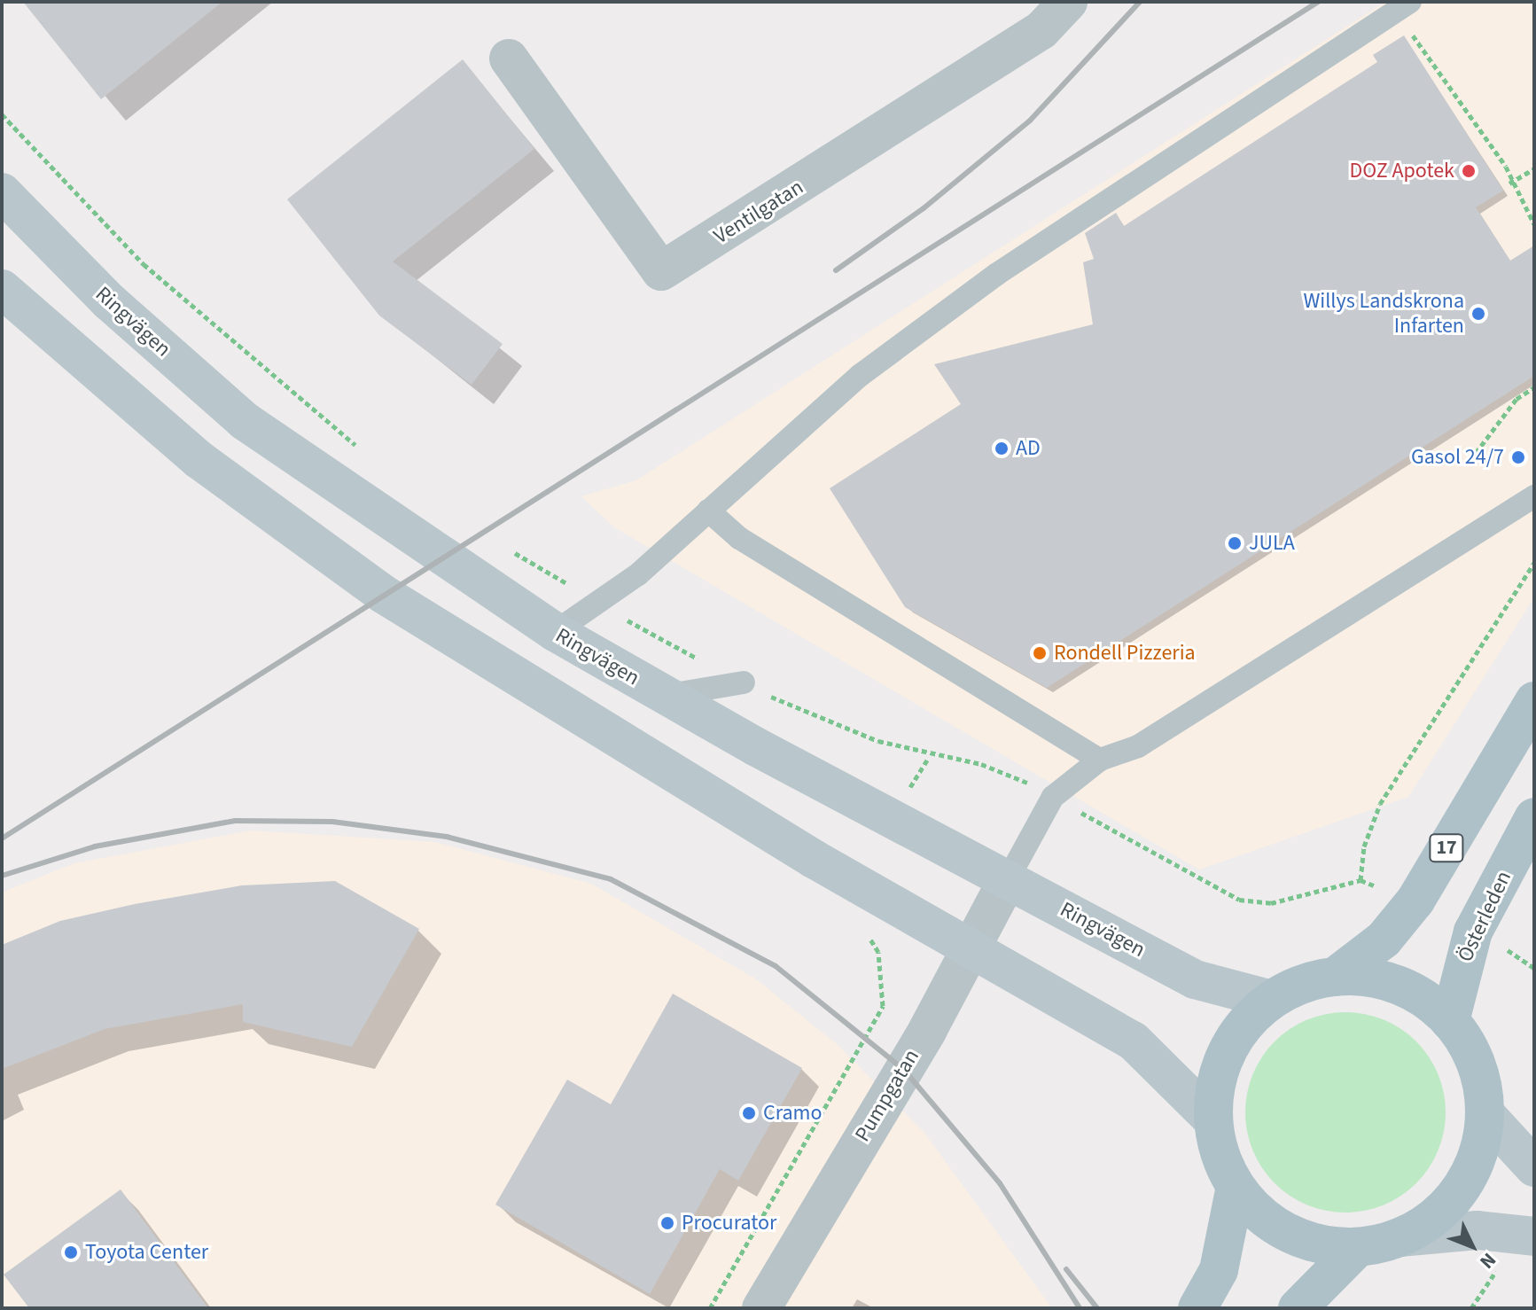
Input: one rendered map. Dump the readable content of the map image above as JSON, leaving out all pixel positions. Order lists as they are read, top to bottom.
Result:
{
  "streets": {
    "main road": ["Ringvägen", "17", "Österleden"],
    "street": ["Ventilgatan", "Pumpgatan"]
  },
  "crossings": [
    ["Ringvägen", "17"],
    ["Ringvägen", "Pumpgatan"],
    ["17", "Österleden"]
  ],
  "places": [
    "DOZ Apotek",
    "Willys Landskrona Infarten",
    "AD",
    "Gasol 24/7",
    "JULA",
    "Rondell Pizzeria",
    "Cramo",
    "Procurator",
    "Toyota Center"
  ],
  "north": "bottom right"
}
